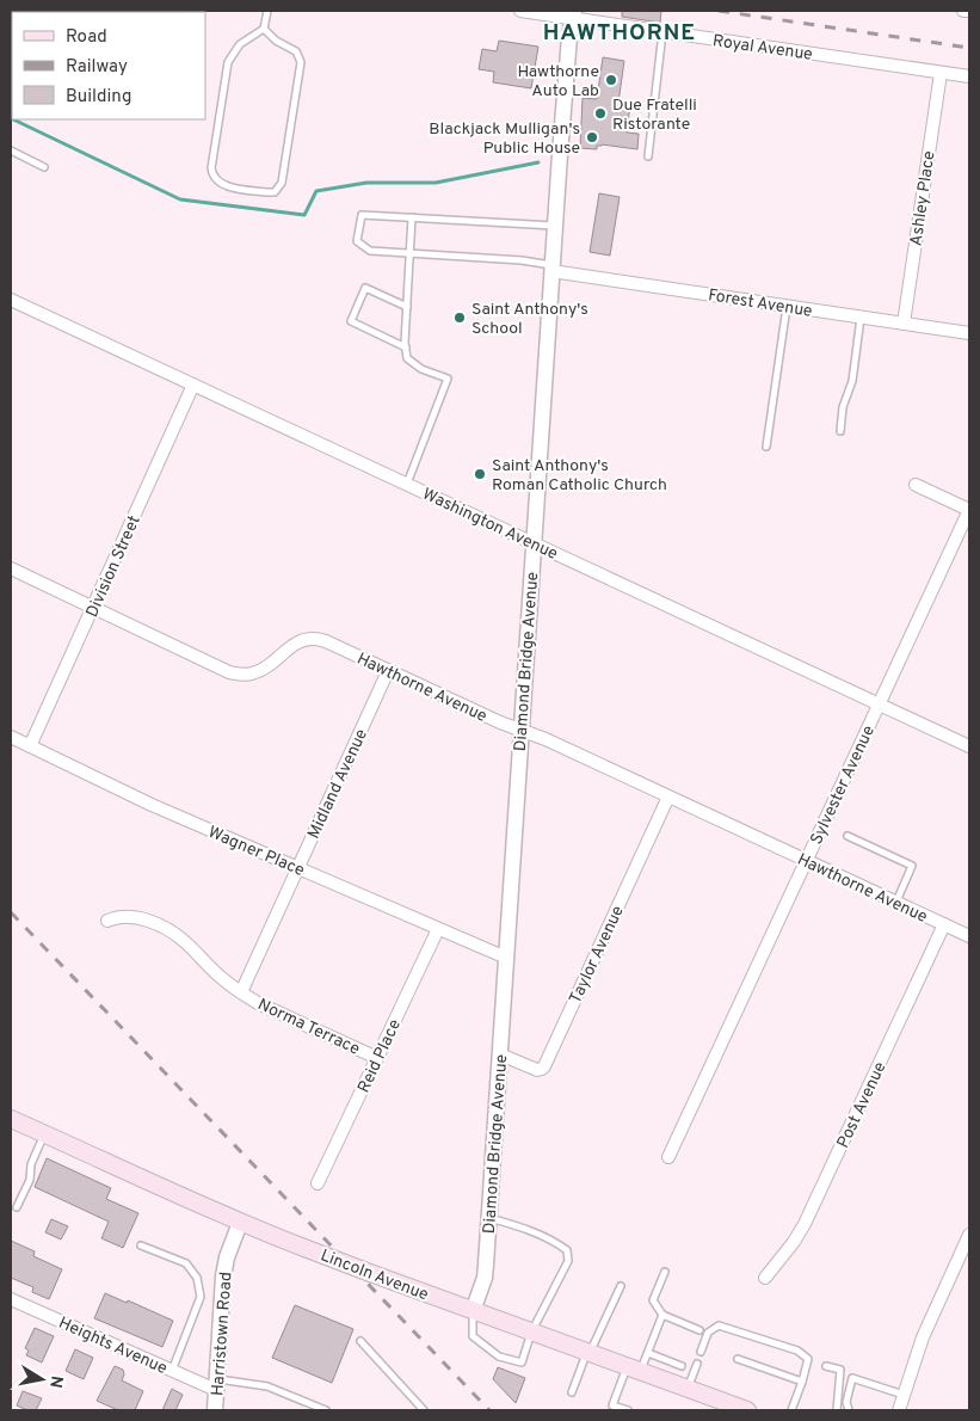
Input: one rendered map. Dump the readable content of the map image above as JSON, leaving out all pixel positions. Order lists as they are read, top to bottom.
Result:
{
  "streets": {
    "main road": ["Lincoln Avenue"],
    "street": [
      "Royal Avenue",
      "Ashley Place",
      "Forest Avenue",
      "Washington Avenue",
      "Division Street",
      "Diamond Bridge Avenue",
      "Hawthorne Avenue",
      "Midland Avenue",
      "Sylvester Avenue",
      "Wagner Place",
      "Taylor Avenue",
      "Norma Terrace",
      "Reid Place",
      "Post Avenue",
      "Harristown Road",
      "Heights Avenue"
    ]
  },
  "crossings": [
    ["Royal Avenue", "Ashley Place"],
    ["Royal Avenue", "Diamond Bridge Avenue"],
    ["Ashley Place", "Forest Avenue"],
    ["Forest Avenue", "Diamond Bridge Avenue"],
    ["Washington Avenue", "Division Street"],
    ["Washington Avenue", "Diamond Bridge Avenue"],
    ["Washington Avenue", "Sylvester Avenue"],
    ["Division Street", "Hawthorne Avenue"],
    ["Division Street", "Wagner Place"],
    ["Diamond Bridge Avenue", "Hawthorne Avenue"],
    ["Diamond Bridge Avenue", "Wagner Place"],
    ["Diamond Bridge Avenue", "Taylor Avenue"],
    ["Diamond Bridge Avenue", "Lincoln Avenue"],
    ["Hawthorne Avenue", "Midland Avenue"],
    ["Hawthorne Avenue", "Sylvester Avenue"],
    ["Hawthorne Avenue", "Taylor Avenue"],
    ["Hawthorne Avenue", "Post Avenue"],
    ["Midland Avenue", "Wagner Place"],
    ["Midland Avenue", "Norma Terrace"],
    ["Wagner Place", "Reid Place"],
    ["Norma Terrace", "Reid Place"],
    ["Lincoln Avenue", "Harristown Road"],
    ["Harristown Road", "Heights Avenue"]
  ],
  "districts": ["HAWTHORNE"],
  "places": [
    "Hawthorne Auto Lab",
    "Due Fratelli Ristorante",
    "Blackjack Mulligan's Public House",
    "Saint Anthony's School",
    "Saint Anthony's Roman Catholic Church"
  ],
  "legend": ["Road", "Railway", "Building"],
  "north": "right"
}
